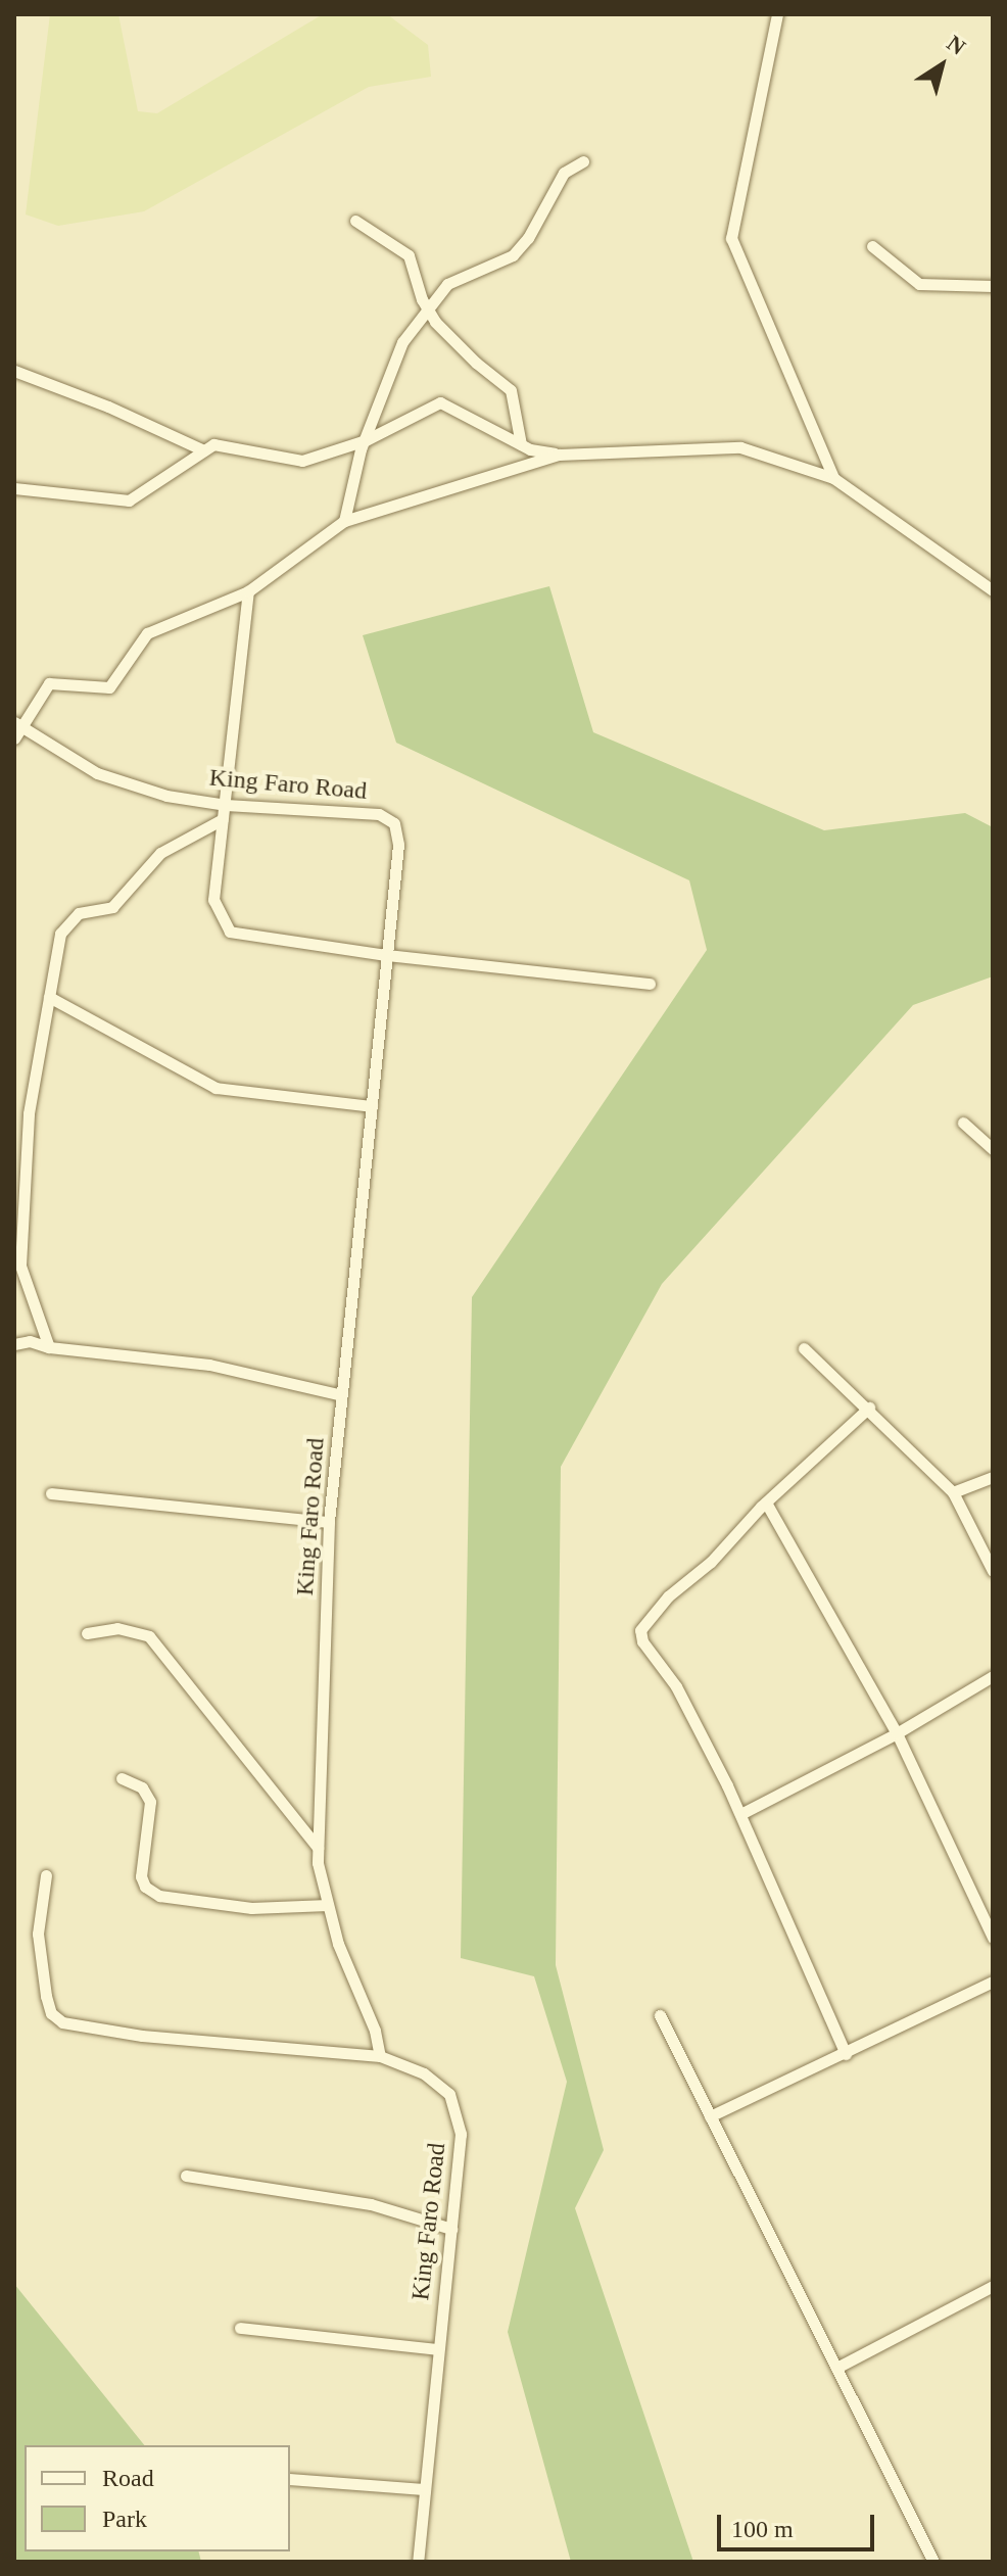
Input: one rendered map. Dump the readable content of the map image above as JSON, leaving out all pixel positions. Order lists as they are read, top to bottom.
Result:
{
  "streets": {
    "street": ["King Faro Road"]
  },
  "legend": ["Road", "Park"],
  "scale_bar": "100 m",
  "north": "top right"
}
